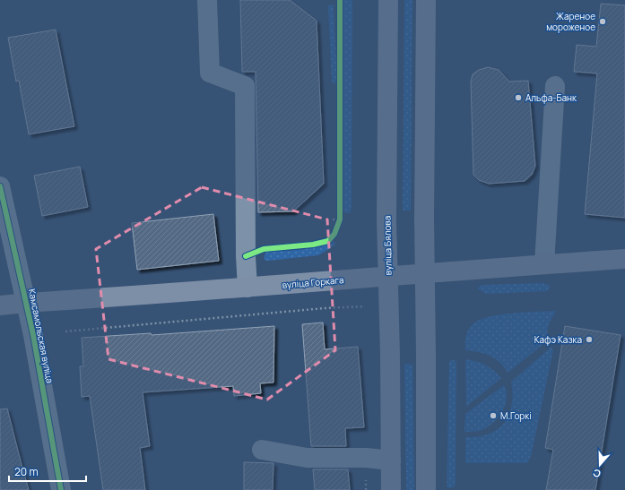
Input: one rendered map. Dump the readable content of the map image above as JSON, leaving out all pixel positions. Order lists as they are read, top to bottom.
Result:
{
  "streets": {
    "main road": ["вуліца Бялова", "вуліца Горкага"],
    "street": ["Камсамольская вуліца"]
  },
  "crossings": [
    ["вуліца Бялова", "вуліца Горкага"],
    ["вуліца Горкага", "Камсамольская вуліца"]
  ],
  "places": [
    "Жареное мороженое",
    "Альфа-Банк",
    "Кафэ Казка",
    "М.Горкі"
  ],
  "scale_bar": "20 m",
  "north": "bottom"
}
